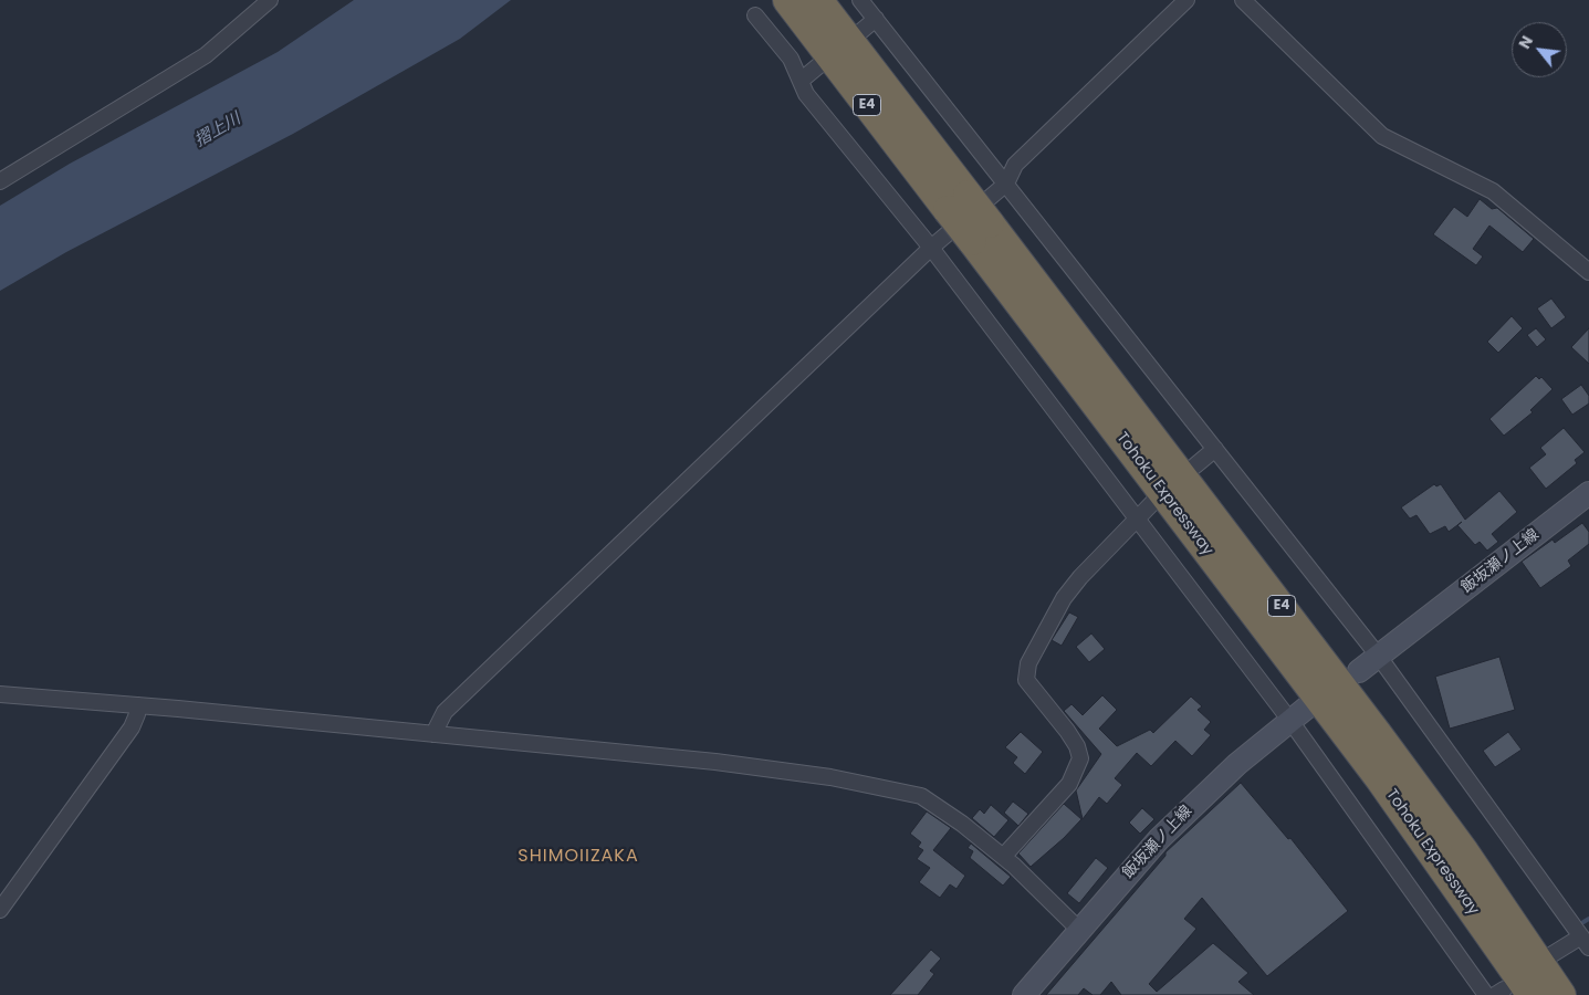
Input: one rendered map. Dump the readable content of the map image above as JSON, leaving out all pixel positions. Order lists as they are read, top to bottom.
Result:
{
  "streets": {
    "highway": ["E4", "Tohoku Expressway"],
    "main road": ["飯坂瀬ノ上線"]
  },
  "districts": ["SHIMOIIZAKA"],
  "water": ["摺上川"],
  "north": "top left"
}
